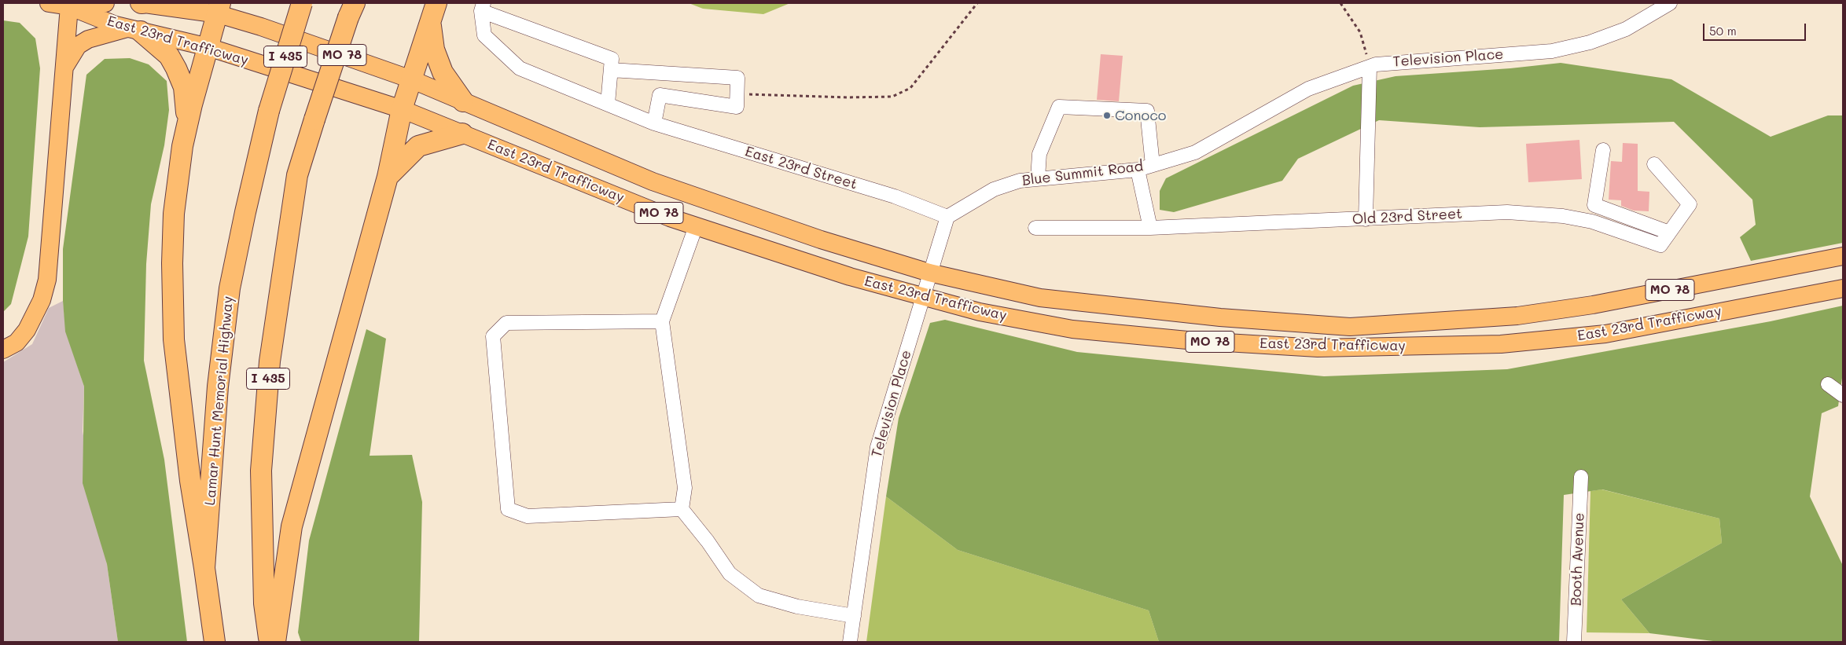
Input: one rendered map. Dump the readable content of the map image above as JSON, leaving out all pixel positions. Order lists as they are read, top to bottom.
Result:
{
  "streets": {
    "highway": ["I 435", "Lamar Hunt Memorial Highway"],
    "main road": ["East 23rd Trafficway", "MO 78"],
    "street": [
      "Television Place",
      "East 23rd Street",
      "Blue Summit Road",
      "Old 23rd Street",
      "Booth Avenue"
    ]
  },
  "crossings": [
    ["East 23rd Trafficway", "Television Place"],
    ["Television Place", "East 23rd Street"],
    ["Television Place", "Blue Summit Road"],
    ["East 23rd Street", "Blue Summit Road"]
  ],
  "places": ["Conoco"],
  "scale_bar": "50 m"
}
